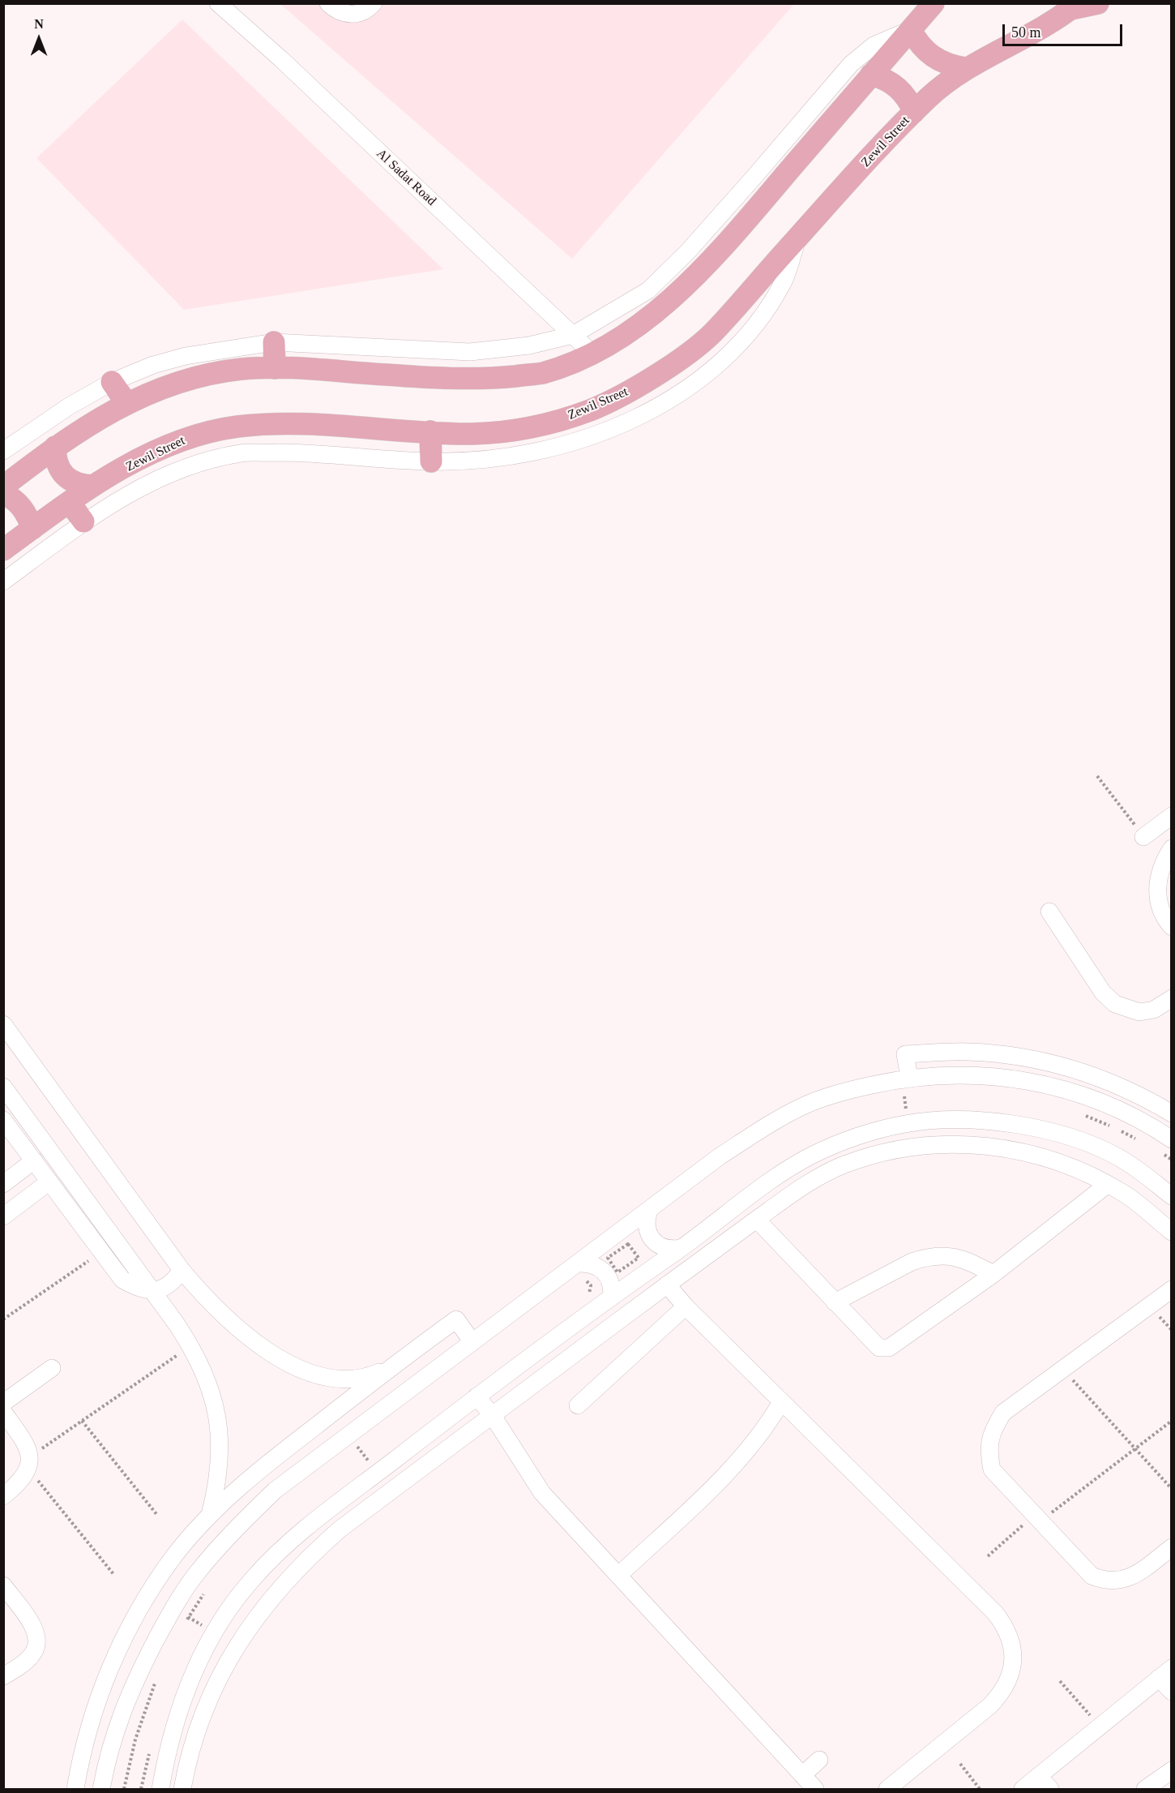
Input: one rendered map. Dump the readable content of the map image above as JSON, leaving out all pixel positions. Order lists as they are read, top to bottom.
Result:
{
  "streets": {
    "main road": ["Zewil Street"],
    "street": ["Al Sadat Road"]
  },
  "scale_bar": "50 m",
  "north": "top"
}
